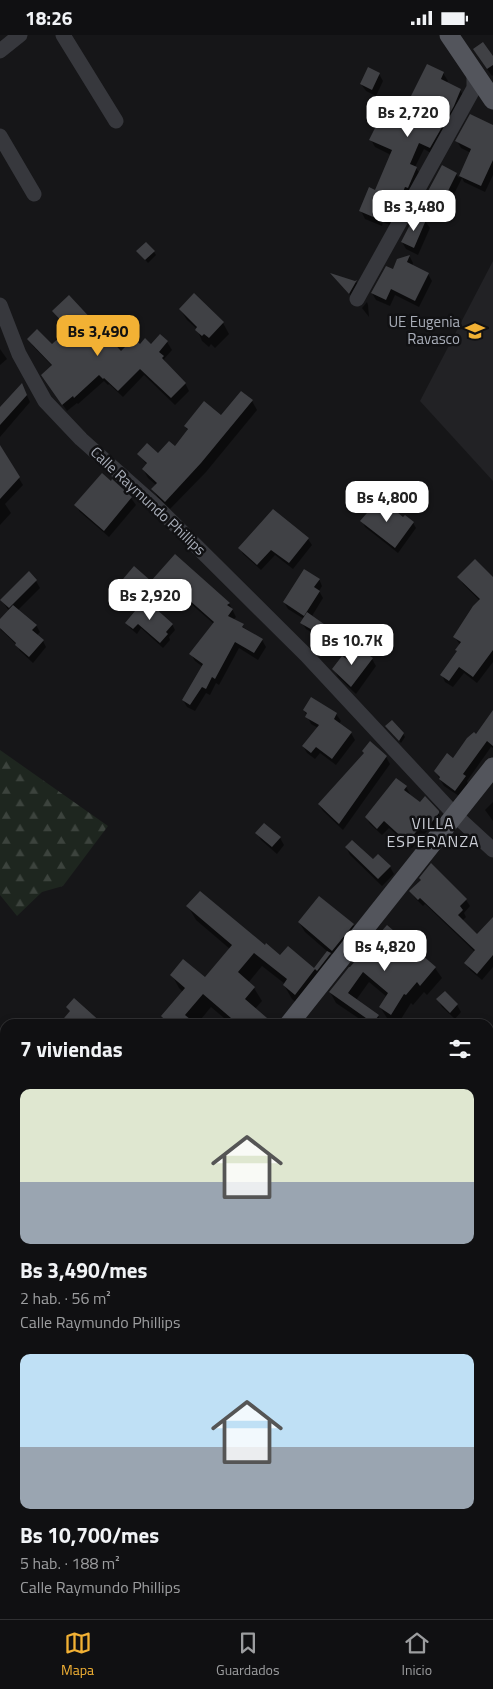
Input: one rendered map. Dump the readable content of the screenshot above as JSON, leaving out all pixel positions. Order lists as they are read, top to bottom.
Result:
{
  "streets": {
    "street": ["Calle Raymundo Phillips"]
  },
  "districts": ["VILLA ESPERANZA"],
  "places": {
    "school or university": ["UE Eugenia Ravasco"]
  },
  "page": {
    "status": "18:26",
    "price": [
      "Bs 2,720",
      "Bs 3,480",
      "Bs 3,490",
      "Bs 4,800",
      "Bs 2,920",
      "Bs 10.7K",
      "Bs 4,820"
    ],
    "heading": "7 viviendas",
    "list": [
      {
        "name": "Bs 3,490/mes",
        "note": "2 hab. · 56 m² · Calle Raymundo Phillips"
      },
      {
        "name": "Bs 10,700/mes",
        "note": "5 hab. · 188 m² · Calle Raymundo Phillips"
      }
    ],
    "tabs": ["Mapa", "Guardados", "Inicio"]
  }
}
